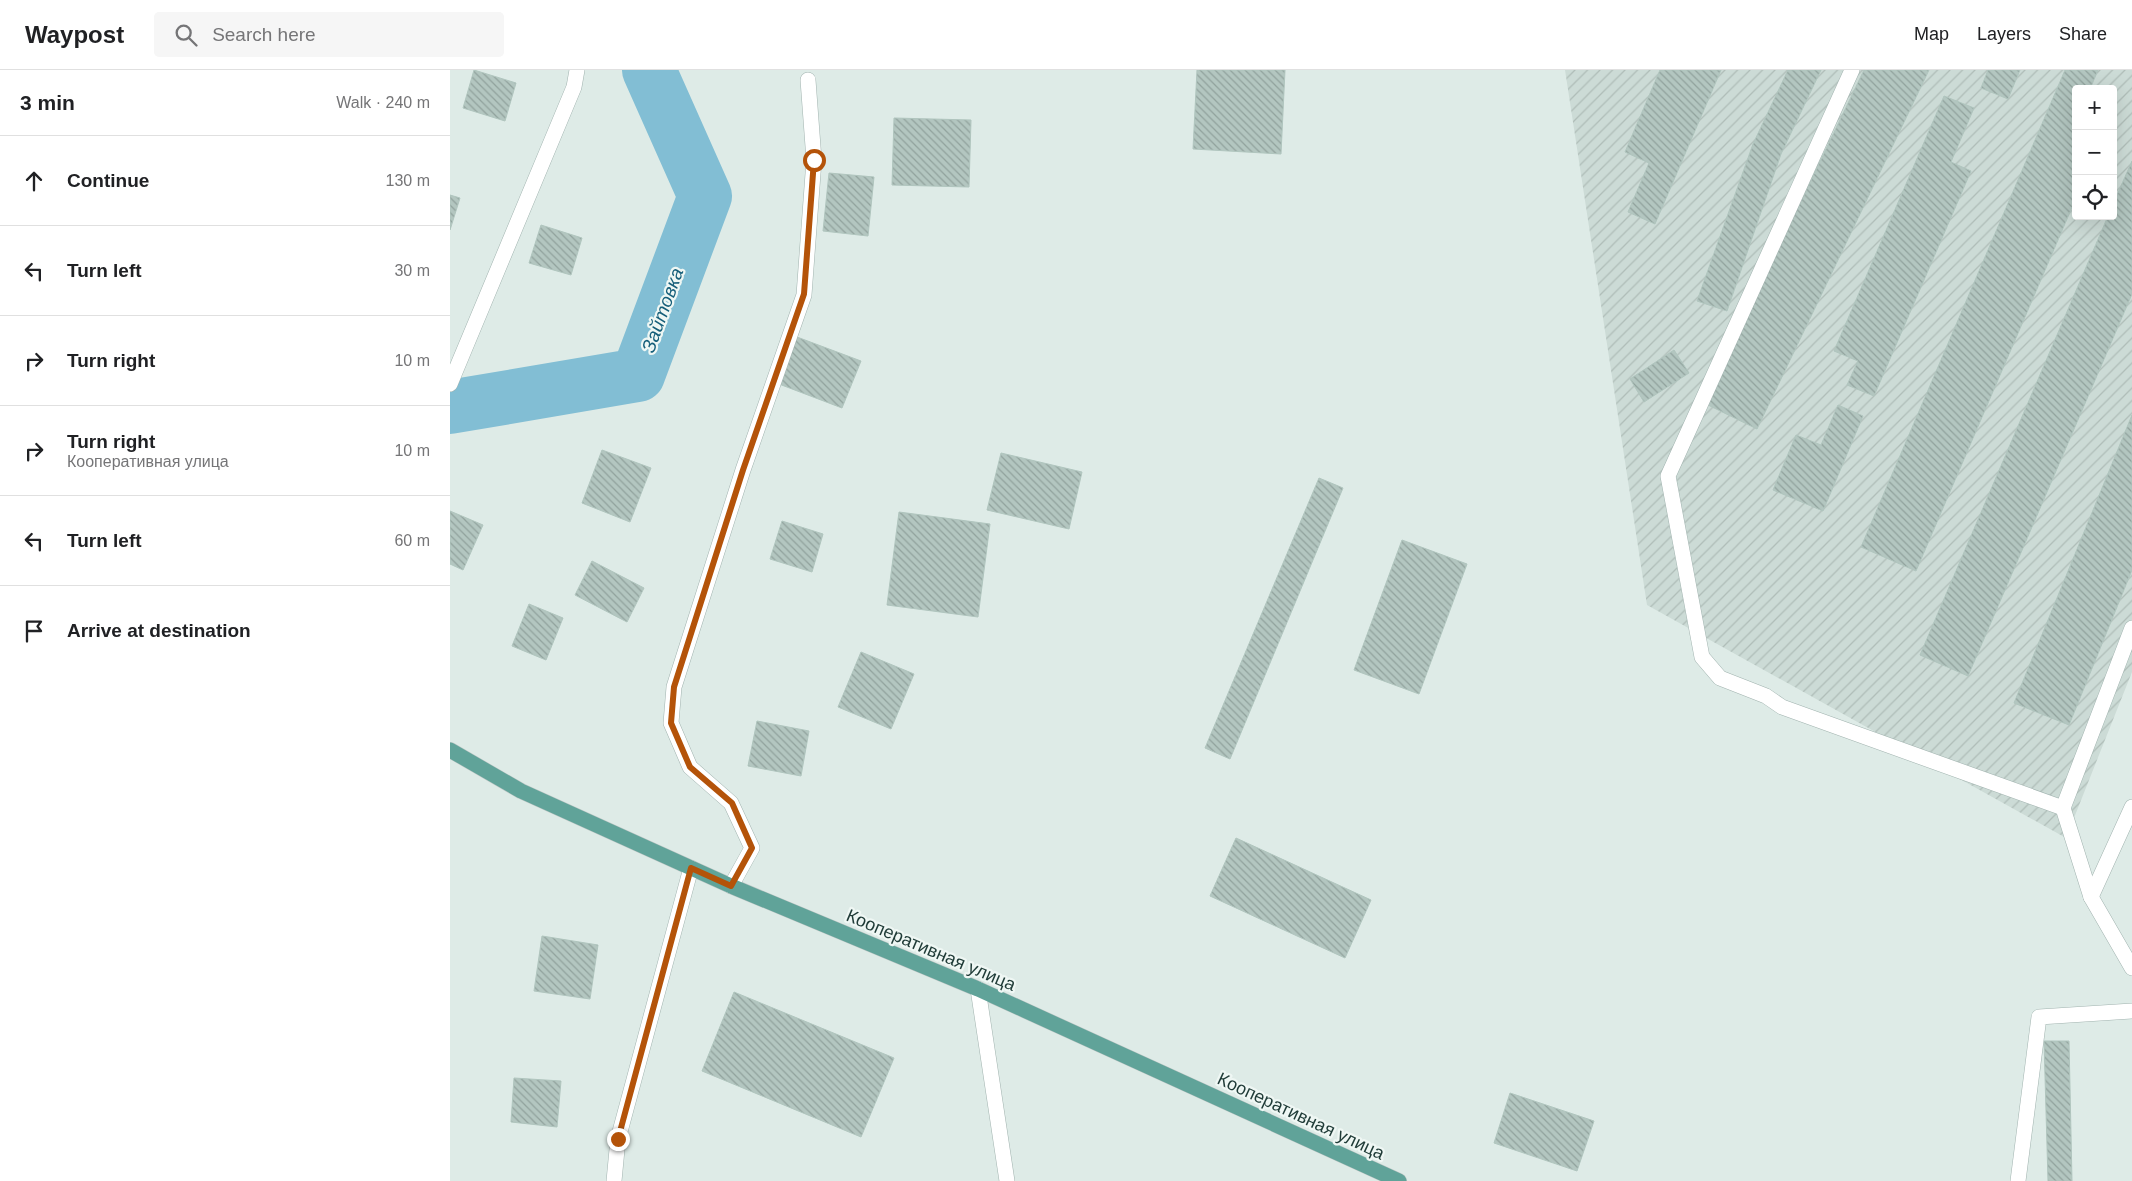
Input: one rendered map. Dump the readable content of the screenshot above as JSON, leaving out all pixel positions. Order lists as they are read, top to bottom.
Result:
{
  "streets": {
    "main road": ["Кооперативная улица"]
  },
  "water": ["Зайтовка"],
  "page": {
    "header": "Waypost",
    "search": "Search here",
    "nav": ["Map", "Layers", "Share"],
    "heading": ["3 min", "Walk · 240 m"],
    "map_buttons": ["+", "−"],
    "list": [
      ["Continue", "130 m"],
      ["Turn left", "30 m"],
      ["Turn right", "10 m"],
      ["Turn right", "Кооперативная улица", "10 m"],
      ["Turn left", "60 m"],
      "Arrive at destination"
    ]
  }
}
